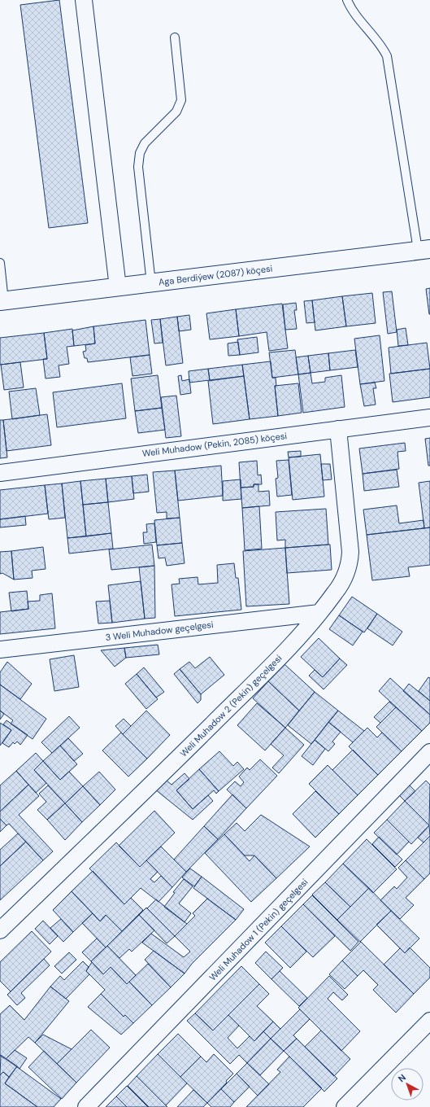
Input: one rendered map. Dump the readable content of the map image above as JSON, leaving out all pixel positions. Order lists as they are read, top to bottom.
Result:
{
  "streets": {
    "street": [
      "Aga Berdiýew (2087) köçesi",
      "Weli Muhadow (Pekin, 2085) köçesi",
      "3 Weli Muhadow geçelgesi",
      "Weli Muhadow 2 (Pekin) geçelgesi",
      "Weli Muhadow 1 (Pekin) geçelgesi"
    ]
  },
  "crossings": [
    ["Weli Muhadow (Pekin, 2085) köçesi", "Weli Muhadow 2 (Pekin) geçelgesi"],
    ["3 Weli Muhadow geçelgesi", "Weli Muhadow 2 (Pekin) geçelgesi"]
  ],
  "north": "top left"
}
